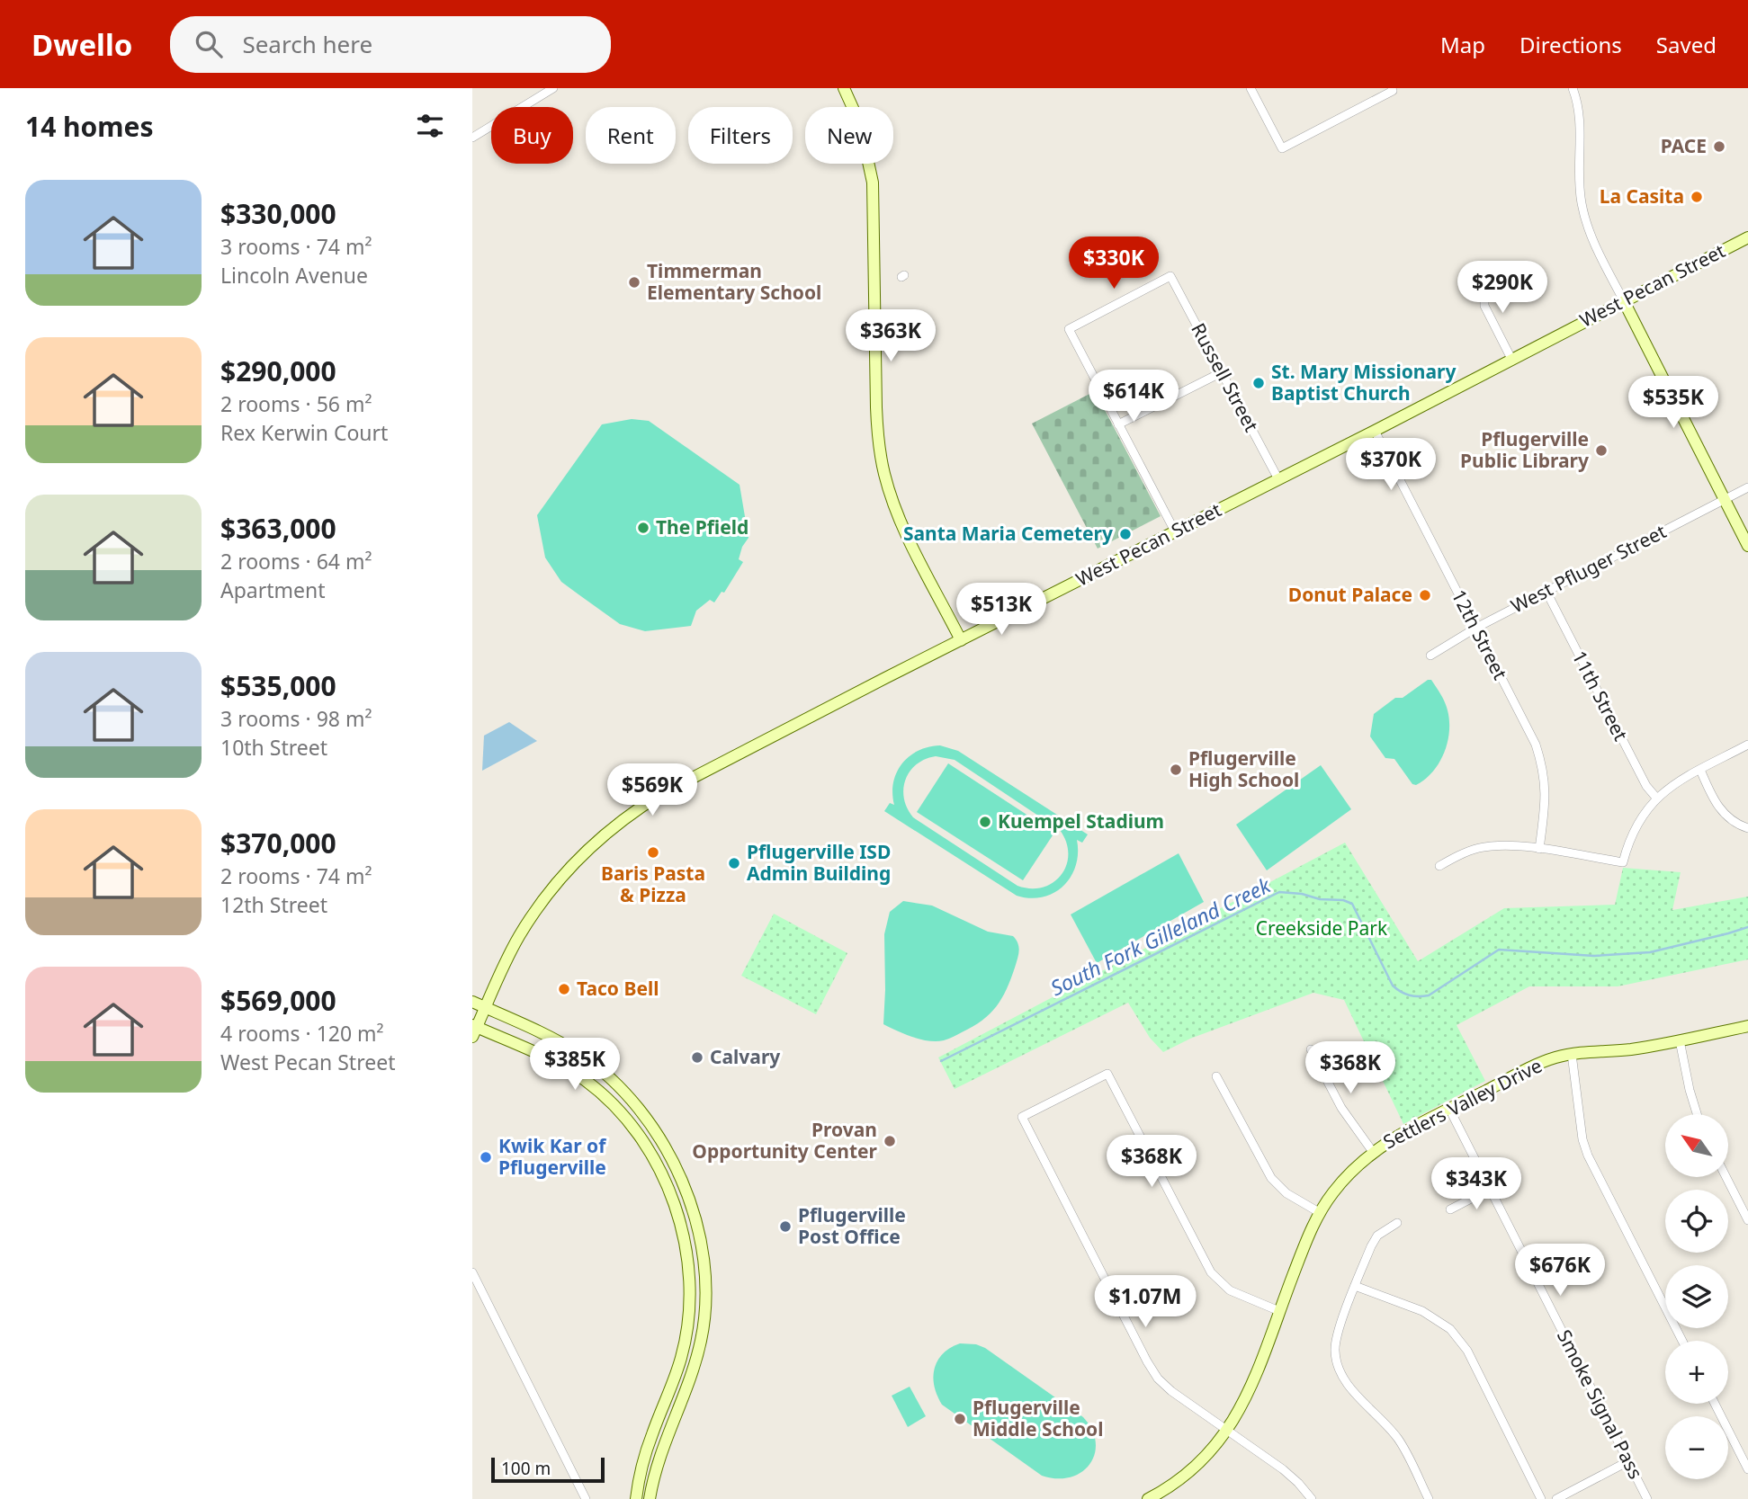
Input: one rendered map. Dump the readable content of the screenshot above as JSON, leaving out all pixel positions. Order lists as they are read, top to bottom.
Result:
{
  "streets": {
    "main road": ["West Pecan Street", "Settlers Valley Drive"],
    "street": [
      "Russell Street",
      "West Pfluger Street",
      "12th Street",
      "11th Street",
      "Smoke Signal Pass"
    ]
  },
  "crossings": [
    ["West Pecan Street", "Russell Street"],
    ["West Pecan Street", "12th Street"],
    ["West Pfluger Street", "12th Street"],
    ["West Pfluger Street", "11th Street"],
    ["Settlers Valley Drive", "Smoke Signal Pass"]
  ],
  "water": ["South Fork Gilleland Creek"],
  "parks": ["Creekside Park"],
  "places": [
    "PACE",
    "La Casita",
    "Timmerman Elementary School",
    "St. Mary Missionary Baptist Church",
    "Pflugerville Public Library",
    "The Pfield",
    "Santa Maria Cemetery",
    "Donut Palace",
    "Pflugerville High School",
    "Kuempel Stadium",
    "Baris Pasta & Pizza",
    "Pflugerville ISD Admin Building",
    "Taco Bell",
    "Calvary",
    "Provan Opportunity Center",
    "Kwik Kar of Pflugerville",
    "Pflugerville Post Office",
    "Pflugerville Middle School"
  ],
  "scale_bar": "100 m",
  "north": "top left",
  "page": {
    "header": "Dwello",
    "search": "Search here",
    "nav": ["Map", "Directions", "Saved"],
    "heading": "14 homes",
    "chip": [
      "Buy",
      "Rent",
      "Filters",
      "New"
    ],
    "list": [
      {
        "name": "$330,000",
        "note": "3 rooms · 74 m² · Lincoln Avenue"
      },
      {
        "name": "$290,000",
        "note": "2 rooms · 56 m² · Rex Kerwin Court"
      },
      {
        "name": "$363,000",
        "note": "2 rooms · 64 m² · Apartment"
      },
      {
        "name": "$535,000",
        "note": "3 rooms · 98 m² · 10th Street"
      },
      {
        "name": "$370,000",
        "note": "2 rooms · 74 m² · 12th Street"
      },
      {
        "name": "$569,000",
        "note": "4 rooms · 120 m² · West Pecan Street"
      }
    ],
    "price": [
      "$330K",
      "$290K",
      "$363K",
      "$614K",
      "$535K",
      "$370K",
      "$513K",
      "$569K",
      "$385K",
      "$368K",
      "$368K",
      "$343K",
      "$676K",
      "$1.07M"
    ],
    "map_buttons": ["+", "−"],
    "scale": "100 m"
  }
}
